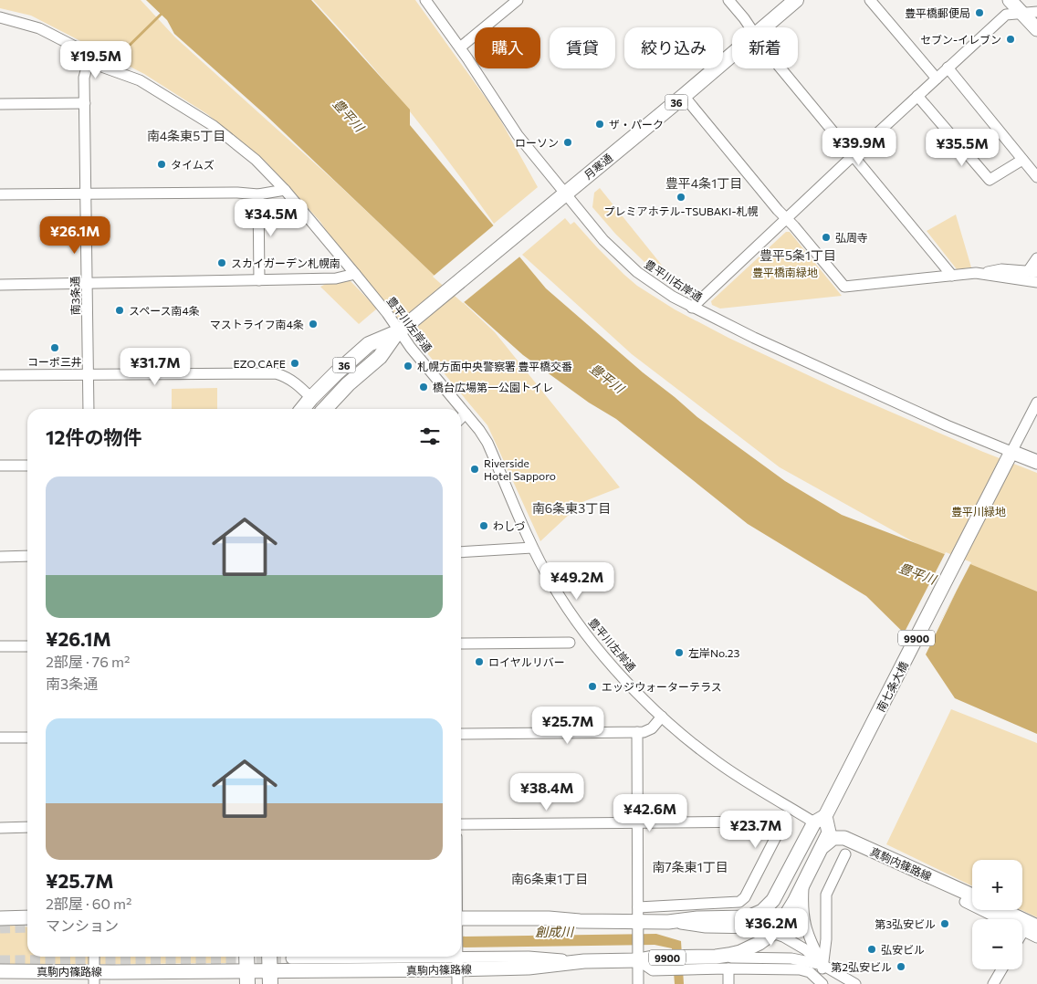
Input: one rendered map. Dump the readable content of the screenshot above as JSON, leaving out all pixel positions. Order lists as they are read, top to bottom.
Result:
{
  "streets": {
    "highway": ["36", "月寒通"],
    "main road": ["9900", "南七条大橋", "真駒内篠路線"],
    "street": ["豊平川右岸通", "南3条通", "豊平川左岸通"]
  },
  "crossings": [
    ["月寒通", "豊平川右岸通"],
    ["月寒通", "豊平川左岸通"],
    ["豊平川右岸通", "南七条大橋"],
    ["南3条通", "豊平川左岸通"],
    ["豊平川左岸通", "9900"],
    ["豊平川左岸通", "南七条大橋"],
    ["豊平川左岸通", "真駒内篠路線"],
    ["9900", "南七条大橋"],
    ["9900", "真駒内篠路線"],
    ["南七条大橋", "真駒内篠路線"]
  ],
  "districts": [
    "南4条東5丁目",
    "豊平4条1丁目",
    "豊平5条1丁目",
    "南6条東3丁目",
    "南7条東1丁目",
    "南6条東1丁目"
  ],
  "water": ["豊平川", "創成川"],
  "parks": ["豊平橋南緑地", "豊平川緑地"],
  "places": [
    "豊平橋郵便局",
    "セブン-イレブン",
    "ザ・パーク",
    "ローソン",
    "タイムズ",
    "プレミアホテル-TSUBAKI-札幌",
    "弘周寺",
    "スカイガーデン札幌南",
    "スペース南4条",
    "マストライフ南4条",
    "コーポ三井",
    "EZO CAFE",
    "札幌方面中央警察署 豊平橋交番",
    "橋台広場第一公園トイレ",
    "Riverside Hotel Sapporo",
    "わしづ",
    "左岸No.23",
    "ロイヤルリバー",
    "エッジウォーターテラス",
    "第3弘安ビル",
    "弘安ビル",
    "第2弘安ビル"
  ],
  "page": {
    "chip": [
      "購入",
      "賃貸",
      "絞り込み",
      "新着"
    ],
    "price": [
      "¥19.5M",
      "¥39.9M",
      "¥35.5M",
      "¥34.5M",
      "¥26.1M",
      "¥31.7M",
      "¥49.2M",
      "¥25.7M",
      "¥38.4M",
      "¥42.6M",
      "¥23.7M",
      "¥36.2M"
    ],
    "heading": "12件の物件",
    "list": [
      {
        "name": "¥26.1M",
        "note": "2部屋 · 76 m² · 南3条通"
      },
      {
        "name": "¥25.7M",
        "note": "2部屋 · 60 m² · マンション"
      }
    ],
    "map_buttons": ["+", "−"]
  }
}
